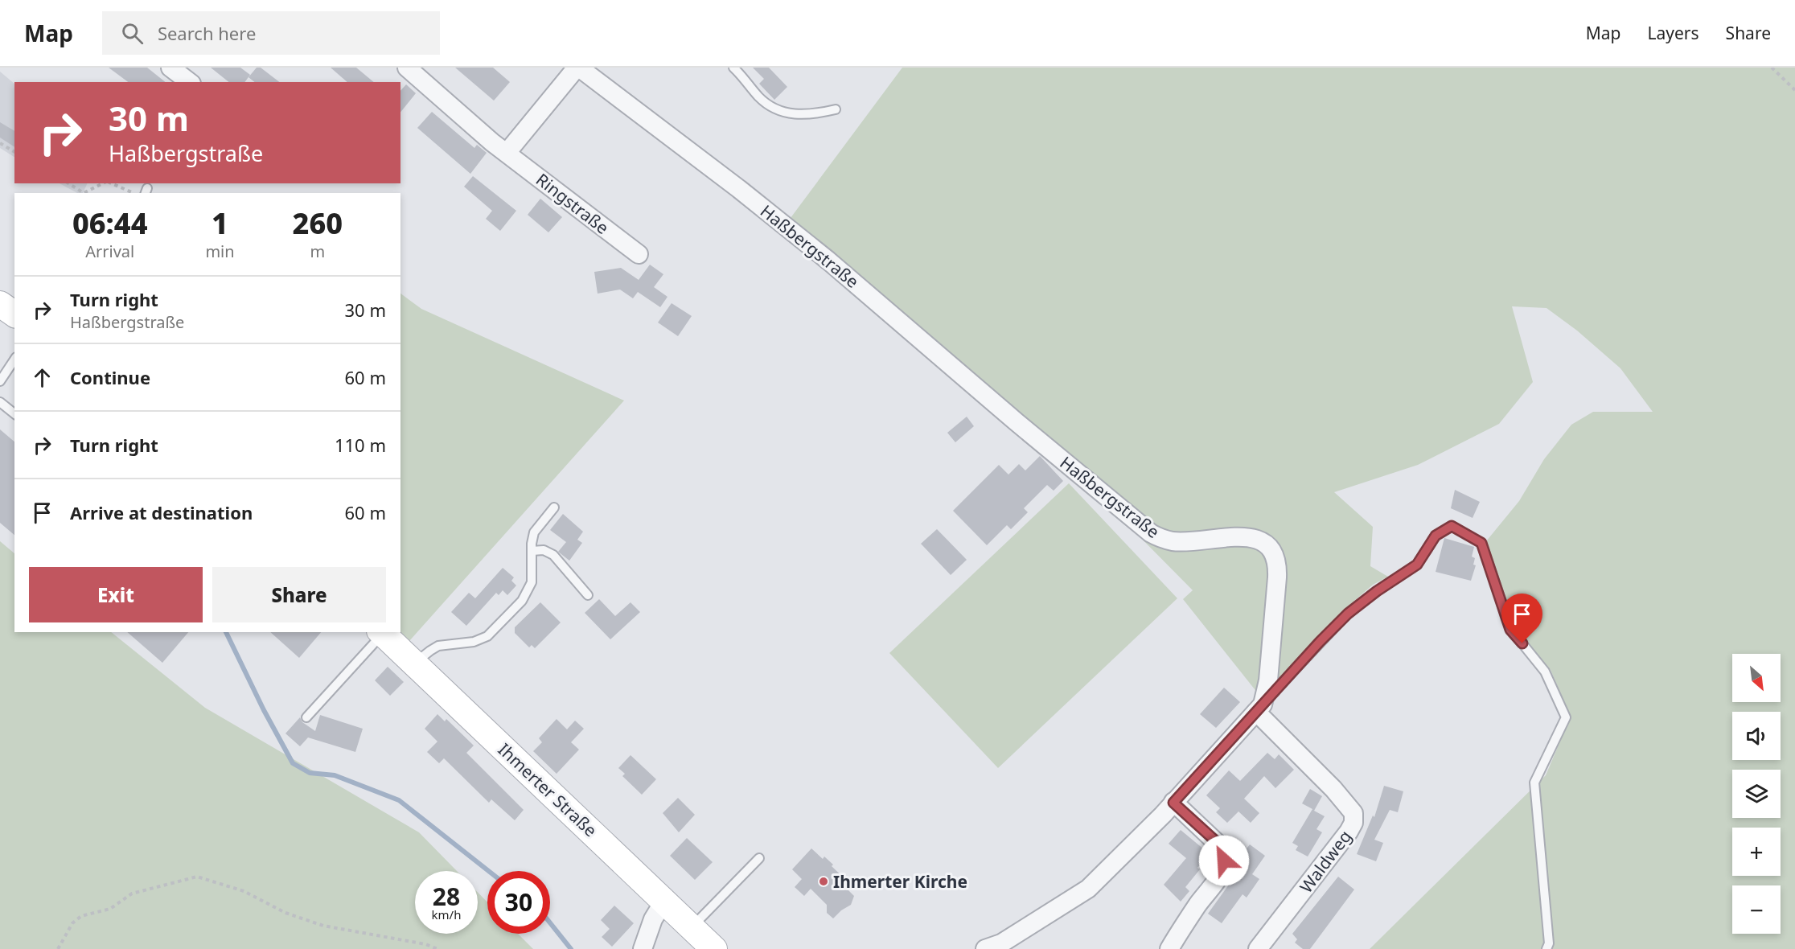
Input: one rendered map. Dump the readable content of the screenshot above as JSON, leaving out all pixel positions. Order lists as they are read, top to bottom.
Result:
{
  "streets": {
    "main road": ["Ihmerter Straße"],
    "street": ["Ringstraße", "Haßbergstraße", "Waldweg"]
  },
  "crossings": [
    ["Haßbergstraße", "Waldweg"]
  ],
  "places": ["Ihmerter Kirche"],
  "north": "bottom right",
  "page": {
    "header": "Map",
    "search": "Search here",
    "nav": ["Map", "Layers", "Share"],
    "turn": ["30 m", "Haßbergstraße"],
    "eta": [
      "06:44",
      "Arrival",
      "1",
      "min",
      "260",
      "m"
    ],
    "list": [
      {
        "name": "Turn right",
        "note": "Haßbergstraße",
        "value": "30 m"
      },
      {
        "name": "Continue",
        "value": "60 m"
      },
      {
        "name": "Turn right",
        "value": "110 m"
      },
      {
        "name": "Arrive at destination",
        "value": "60 m"
      }
    ],
    "buttons": ["Exit", "Share"],
    "map_buttons": ["+", "−"],
    "speed": "28 km/h",
    "limit": "30"
  }
}
